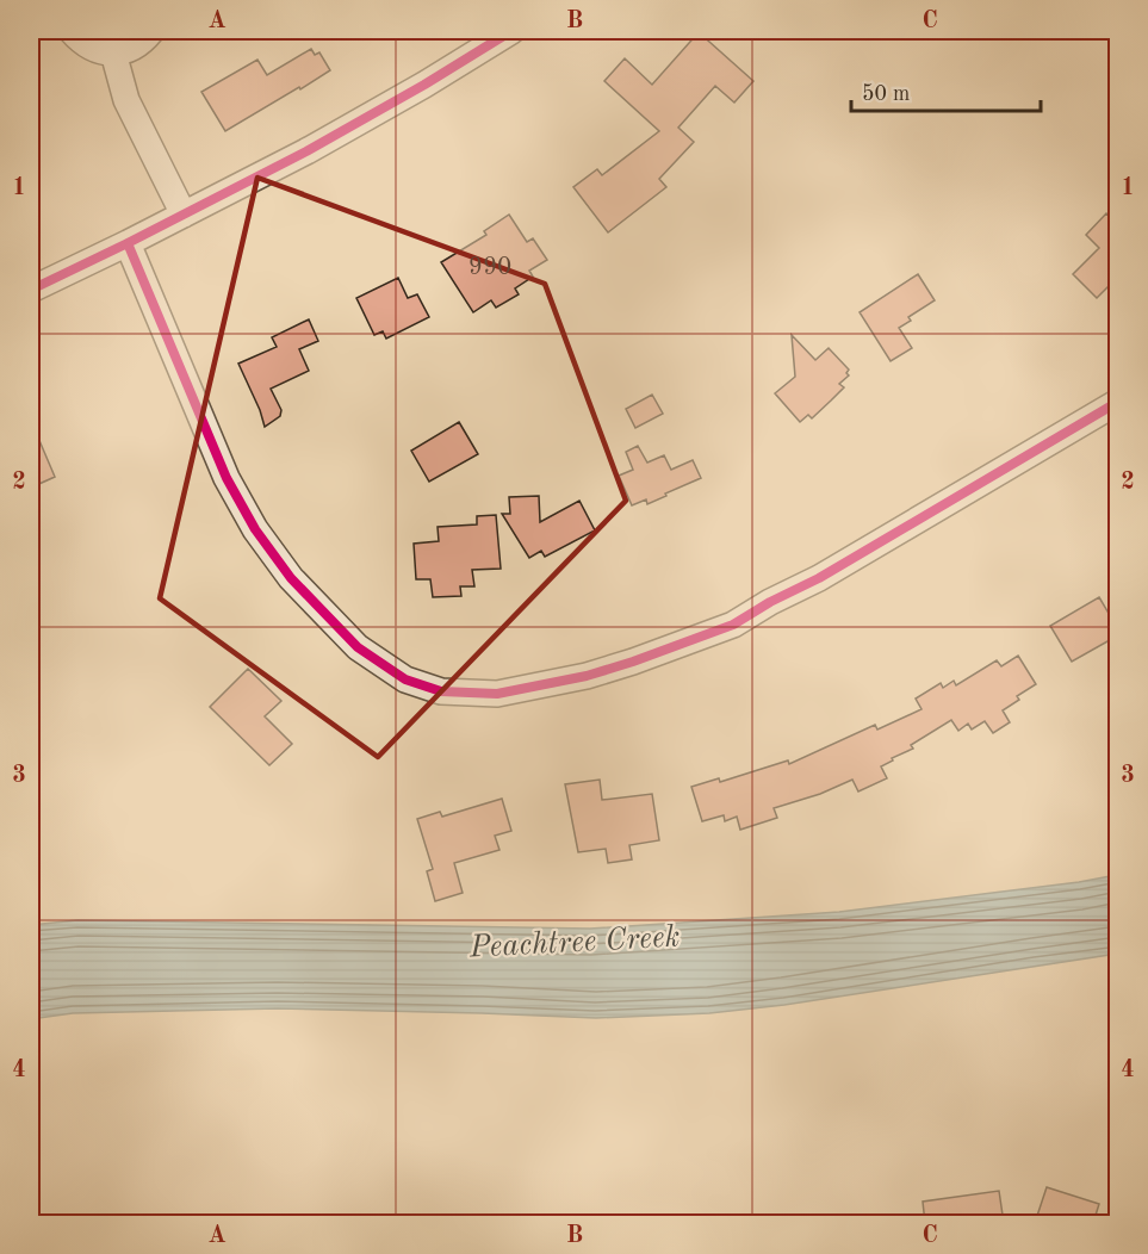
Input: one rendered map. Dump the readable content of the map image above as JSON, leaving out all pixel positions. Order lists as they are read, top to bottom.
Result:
{
  "water": ["Peachtree Creek"],
  "house_numbers": ["990"],
  "scale_bar": "50 m",
  "grid": {
    "columns": ["A", "B", "C"],
    "rows": [
      "1",
      "2",
      "3",
      "4"
    ]
  }
}
